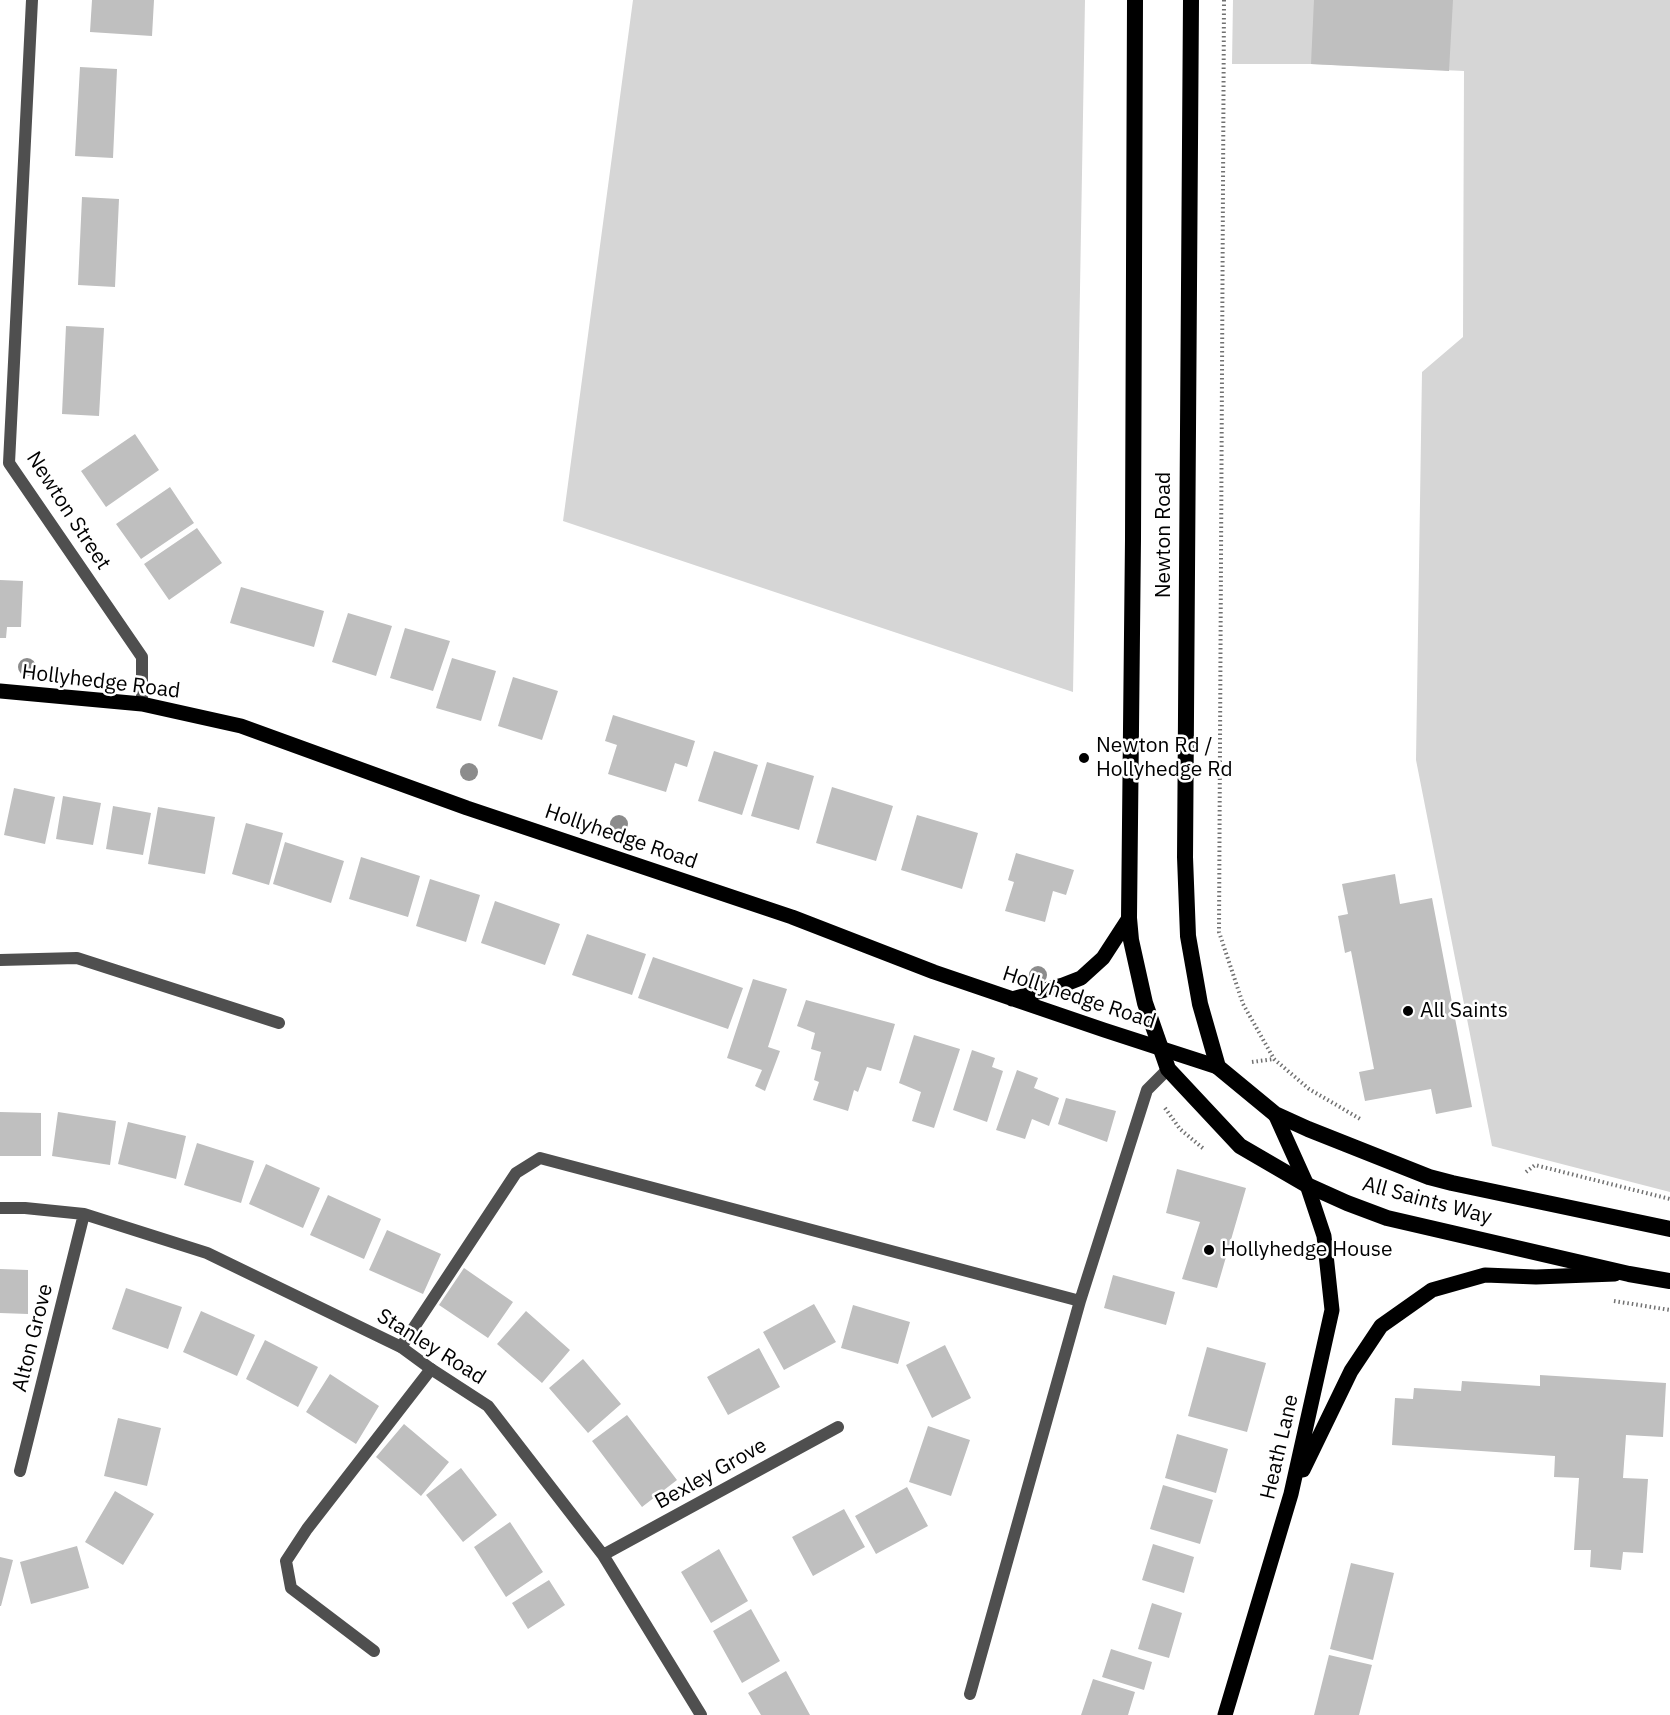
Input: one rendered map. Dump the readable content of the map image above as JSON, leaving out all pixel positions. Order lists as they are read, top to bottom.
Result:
{
  "streets": {
    "highway": ["Newton Road", "All Saints Way"],
    "main road": ["Hollyhedge Road", "Heath Lane"],
    "street": [
      "Newton Street",
      "Alton Grove",
      "Stanley Road",
      "Bexley Grove"
    ]
  },
  "crossings": [
    ["Newton Street", "Hollyhedge Road"],
    ["Newton Road", "Hollyhedge Road"],
    ["Newton Road", "All Saints Way"],
    ["Hollyhedge Road", "All Saints Way"],
    ["All Saints Way", "Heath Lane"],
    ["Alton Grove", "Stanley Road"],
    ["Stanley Road", "Bexley Grove"]
  ],
  "places": ["Newton Rd / Hollyhedge Rd", "All Saints", "Hollyhedge House"]
}
